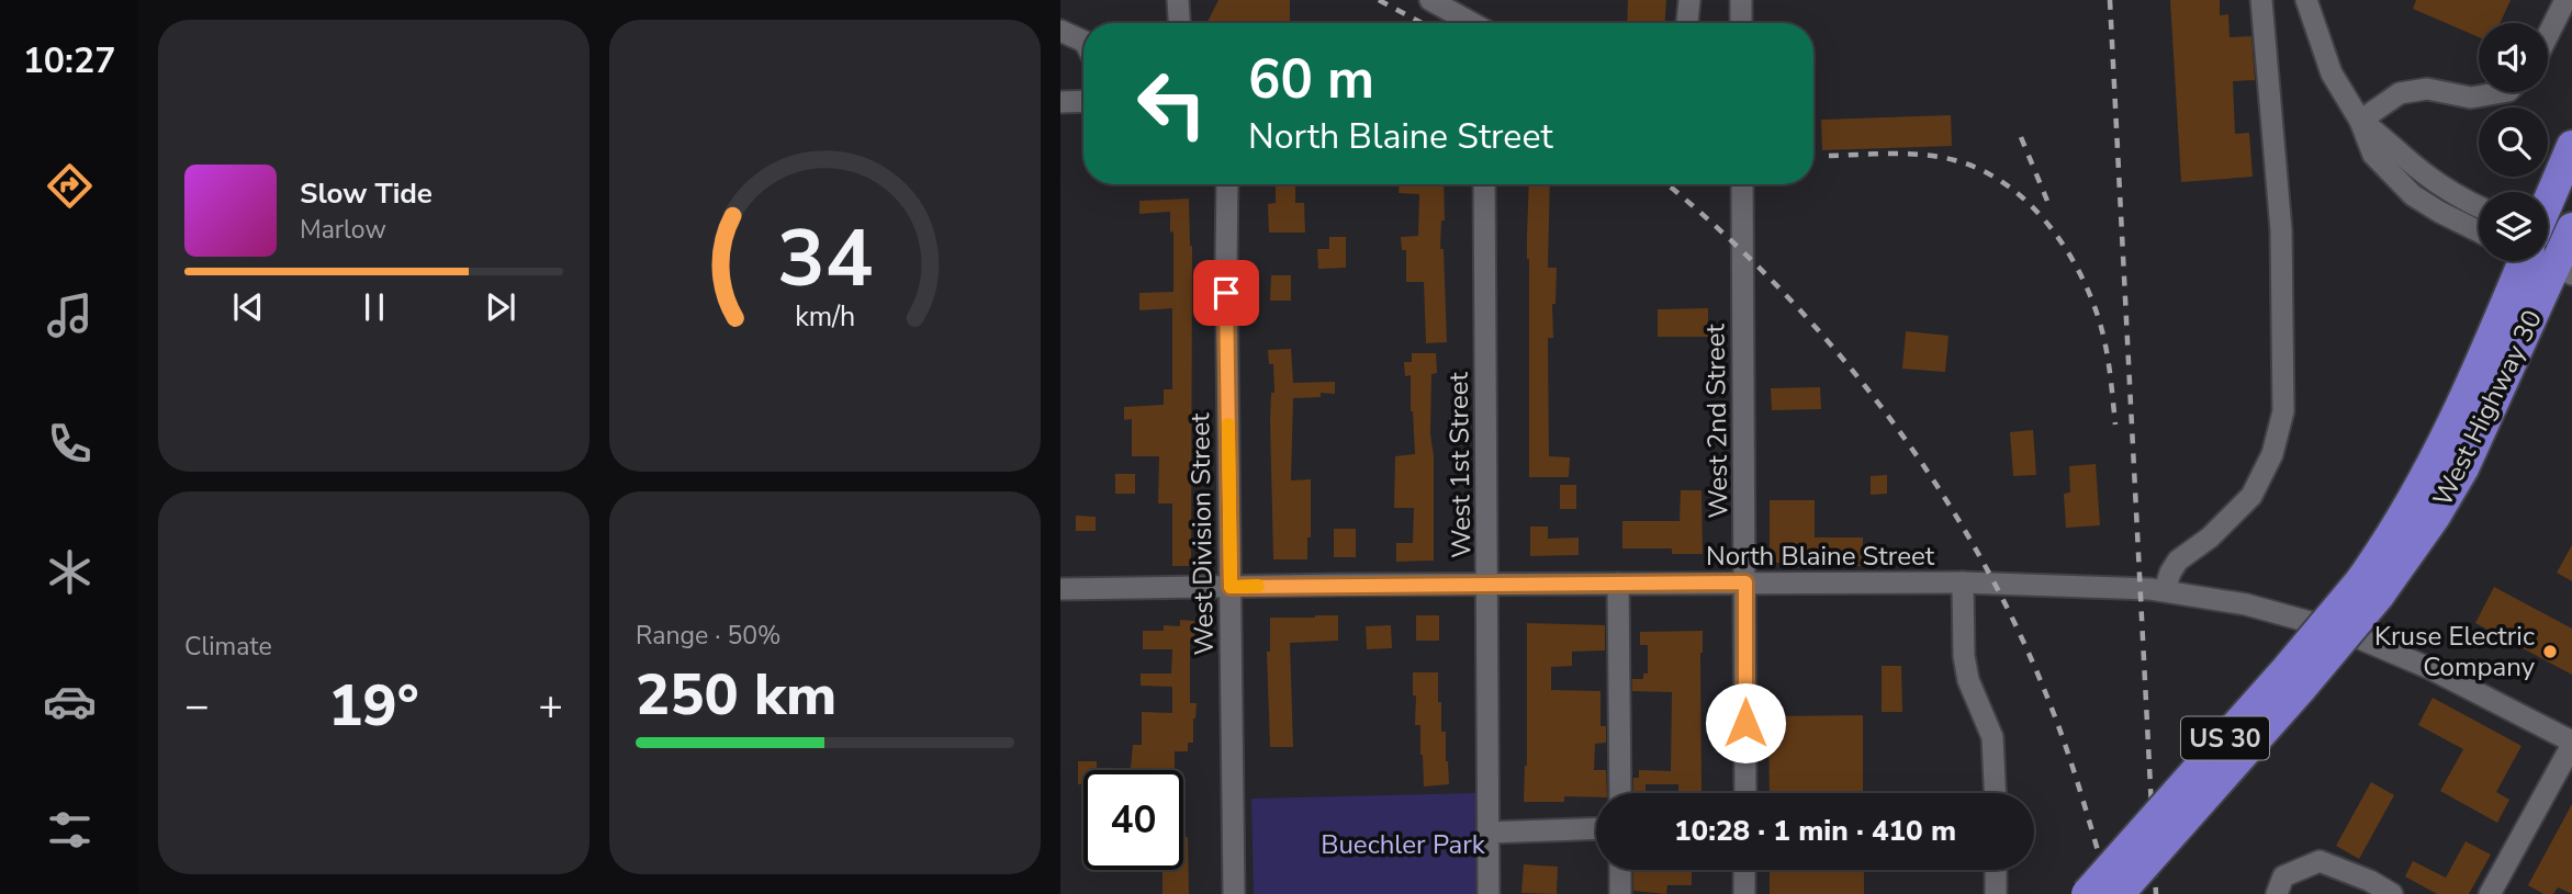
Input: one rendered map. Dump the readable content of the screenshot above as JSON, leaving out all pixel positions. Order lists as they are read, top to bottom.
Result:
{
  "streets": {
    "highway": ["West Highway 30", "US 30"],
    "street": [
      "West 2nd Street",
      "West 1st Street",
      "West Division Street",
      "North Blaine Street"
    ]
  },
  "crossings": [
    ["West 2nd Street", "North Blaine Street"],
    ["West 1st Street", "North Blaine Street"],
    ["West Division Street", "North Blaine Street"]
  ],
  "parks": ["Buechler Park"],
  "places": ["Kruse Electric Company"],
  "page": {
    "tabs": "10:27",
    "turn": ["60 m", "North Blaine Street"],
    "song": ["Slow Tide", "Marlow"],
    "tile": [
      "Climate",
      ["Range · 50%", "250 km"]
    ],
    "heat": ["−", "19°", "+"],
    "limit": "40",
    "trip": "10:28 · 1 min · 410 m",
    "gauge": ["34", "km/h"]
  }
}
